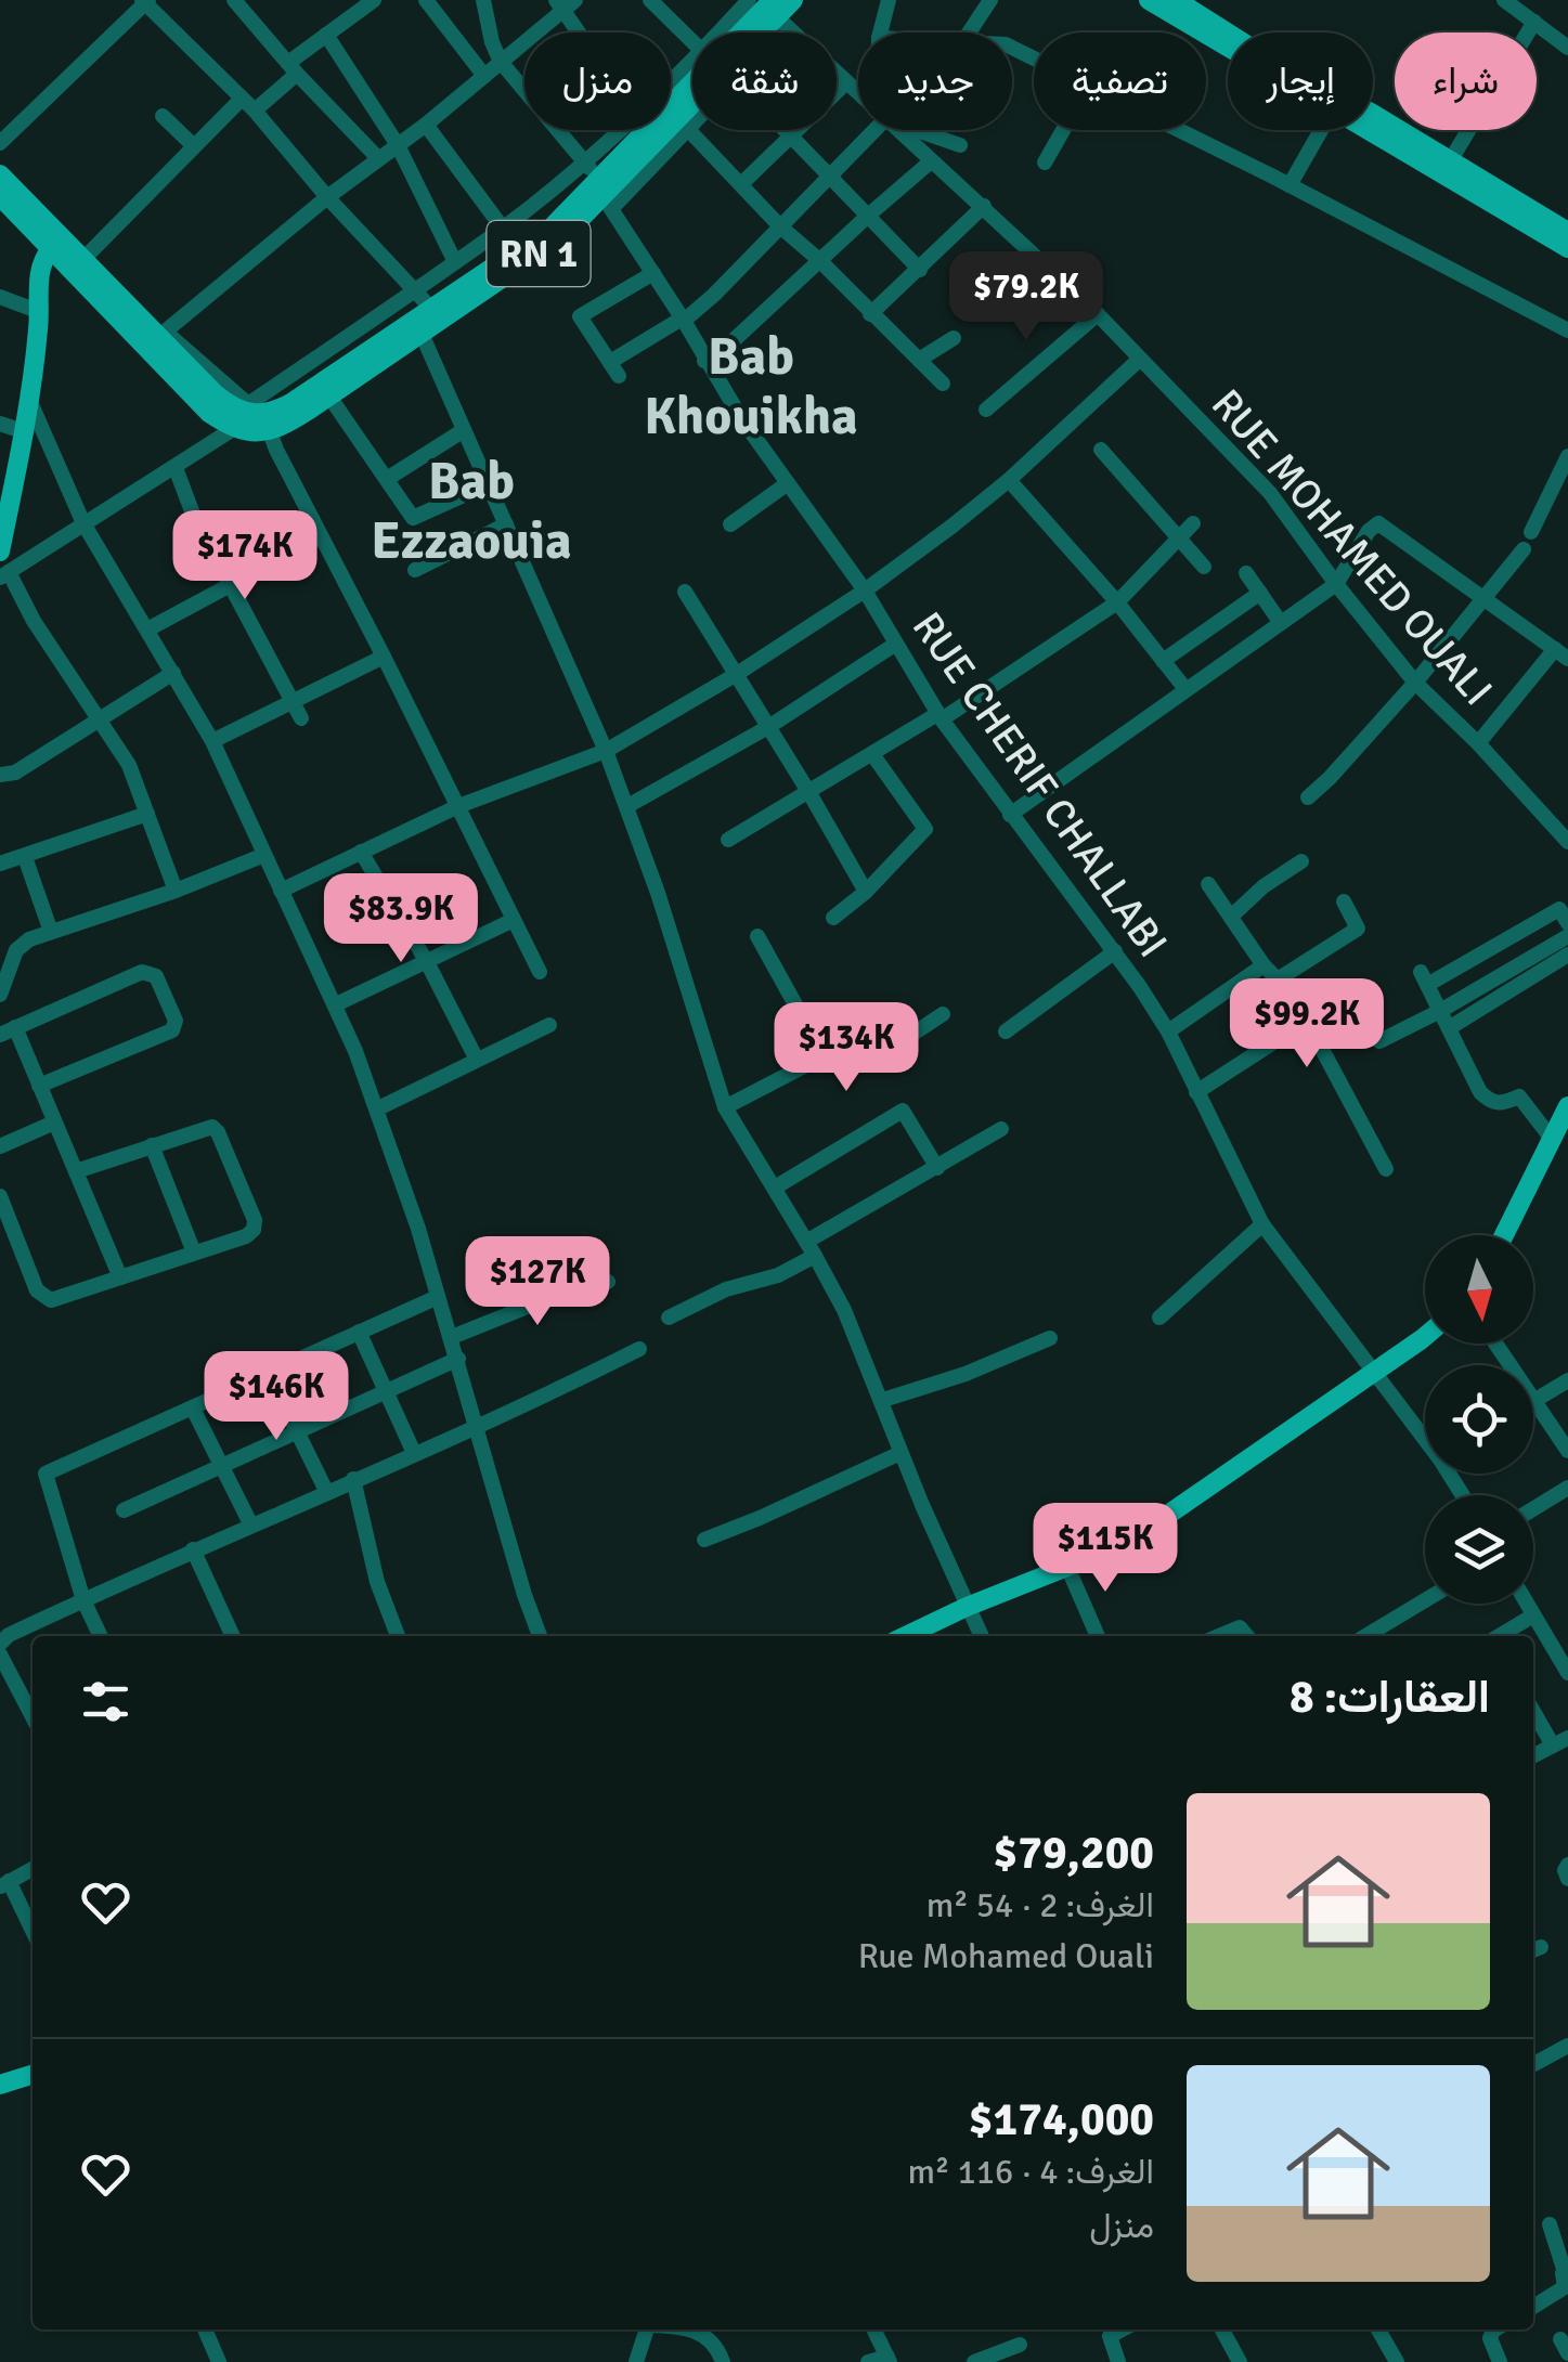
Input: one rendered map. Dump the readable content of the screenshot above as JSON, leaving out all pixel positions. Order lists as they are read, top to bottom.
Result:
{
  "streets": {
    "main road": ["RN 1"],
    "street": ["RUE MOHAMED OUALI", "RUE CHERIF CHALLABI"]
  },
  "crossings": [
    ["RN 1", "RUE CHERIF CHALLABI"]
  ],
  "districts": ["Bab Khouikha", "Bab Ezzaouia"],
  "north": "bottom",
  "page": {
    "chip": [
      "شراء",
      "إيجار",
      "تصفية",
      "جديد",
      "شقة",
      "منزل"
    ],
    "price": [
      "$79.2K",
      "$174K",
      "$83.9K",
      "$99.2K",
      "$134K",
      "$127K",
      "$146K",
      "$115K"
    ],
    "heading": "العقارات: 8",
    "list": [
      {
        "name": "$79,200",
        "note": "الغرف: 2 · 54 m² · Rue Mohamed Ouali"
      },
      {
        "name": "$174,000",
        "note": "الغرف: 4 · 116 m² · منزل"
      }
    ]
  }
}
